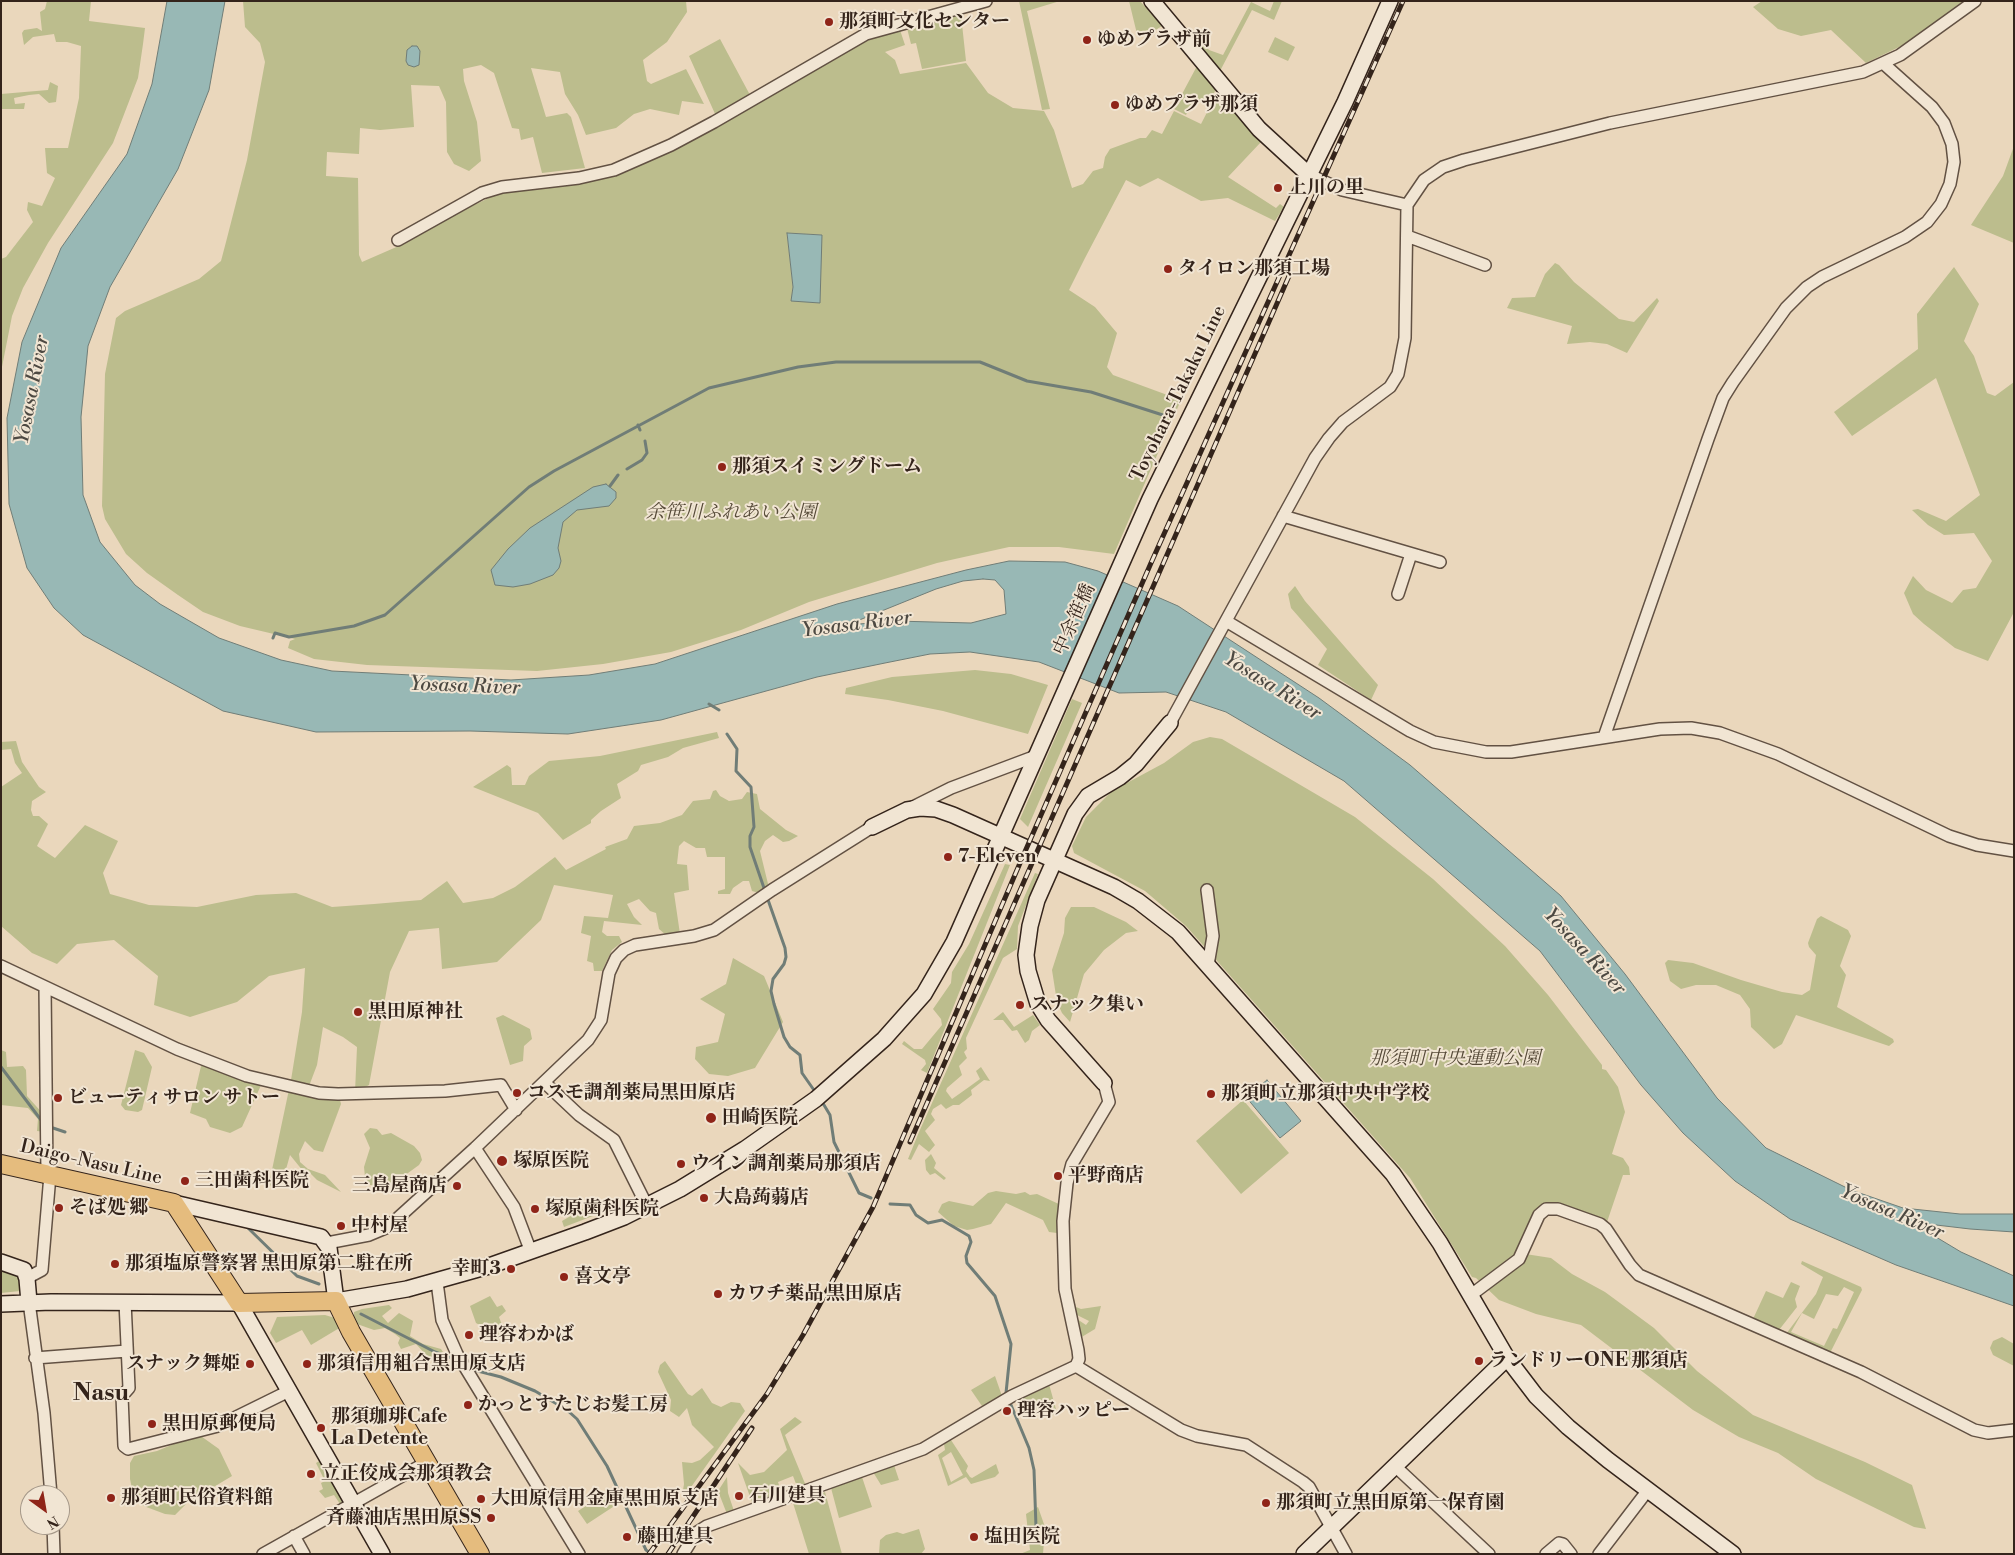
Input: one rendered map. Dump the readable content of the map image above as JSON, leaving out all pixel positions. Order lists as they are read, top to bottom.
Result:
{
  "streets": {
    "main road": ["Daigo-Nasu Line"],
    "street": ["Toyohara-Takaku Line", "中余笹橋"]
  },
  "crossings": [
    ["Toyohara-Takaku Line", "中余笹橋"]
  ],
  "districts": ["Nasu"],
  "water": ["Yosasa River"],
  "parks": ["余笹川ふれあい公園", "那須町中央運動公園"],
  "places": [
    "那須町文化センター",
    "ゆめプラザ前",
    "ゆめプラザ那須",
    "上川の里",
    "タイロン那須工場",
    "那須スイミングドーム",
    "7-Eleven",
    "スナック集い",
    "黒田原神社",
    "コスモ調剤薬局黒田原店",
    "那須町立那須中央中学校",
    "ビューティサロン サトー",
    "田崎医院",
    "塚原医院",
    "ウイン調剤薬局那須店",
    "平野商店",
    "三田歯科医院",
    "三島屋商店",
    "大島蒟蒻店",
    "そば処 郷",
    "塚原歯科医院",
    "中村屋",
    "那須塩原警察署 黒田原第二駐在所",
    "幸町3",
    "喜文亭",
    "カワチ薬品 黒田原店",
    "理容わかば",
    "ランドリーONE 那須店",
    "スナック舞姫",
    "那須信用組合黒田原支店",
    "かっとすたじお髪工房",
    "理容ハッピー",
    "黒田原郵便局",
    "那須珈琲Cafe La Detente",
    "立正佼成会那須教会",
    "石川建具",
    "那須町民俗資料館",
    "大田原信用金庫黒田原支店",
    "那須町立黒田原第一保育園",
    "斉藤油店黒田原SS",
    "藤田建具",
    "塩田医院"
  ],
  "north": "bottom right"
}
